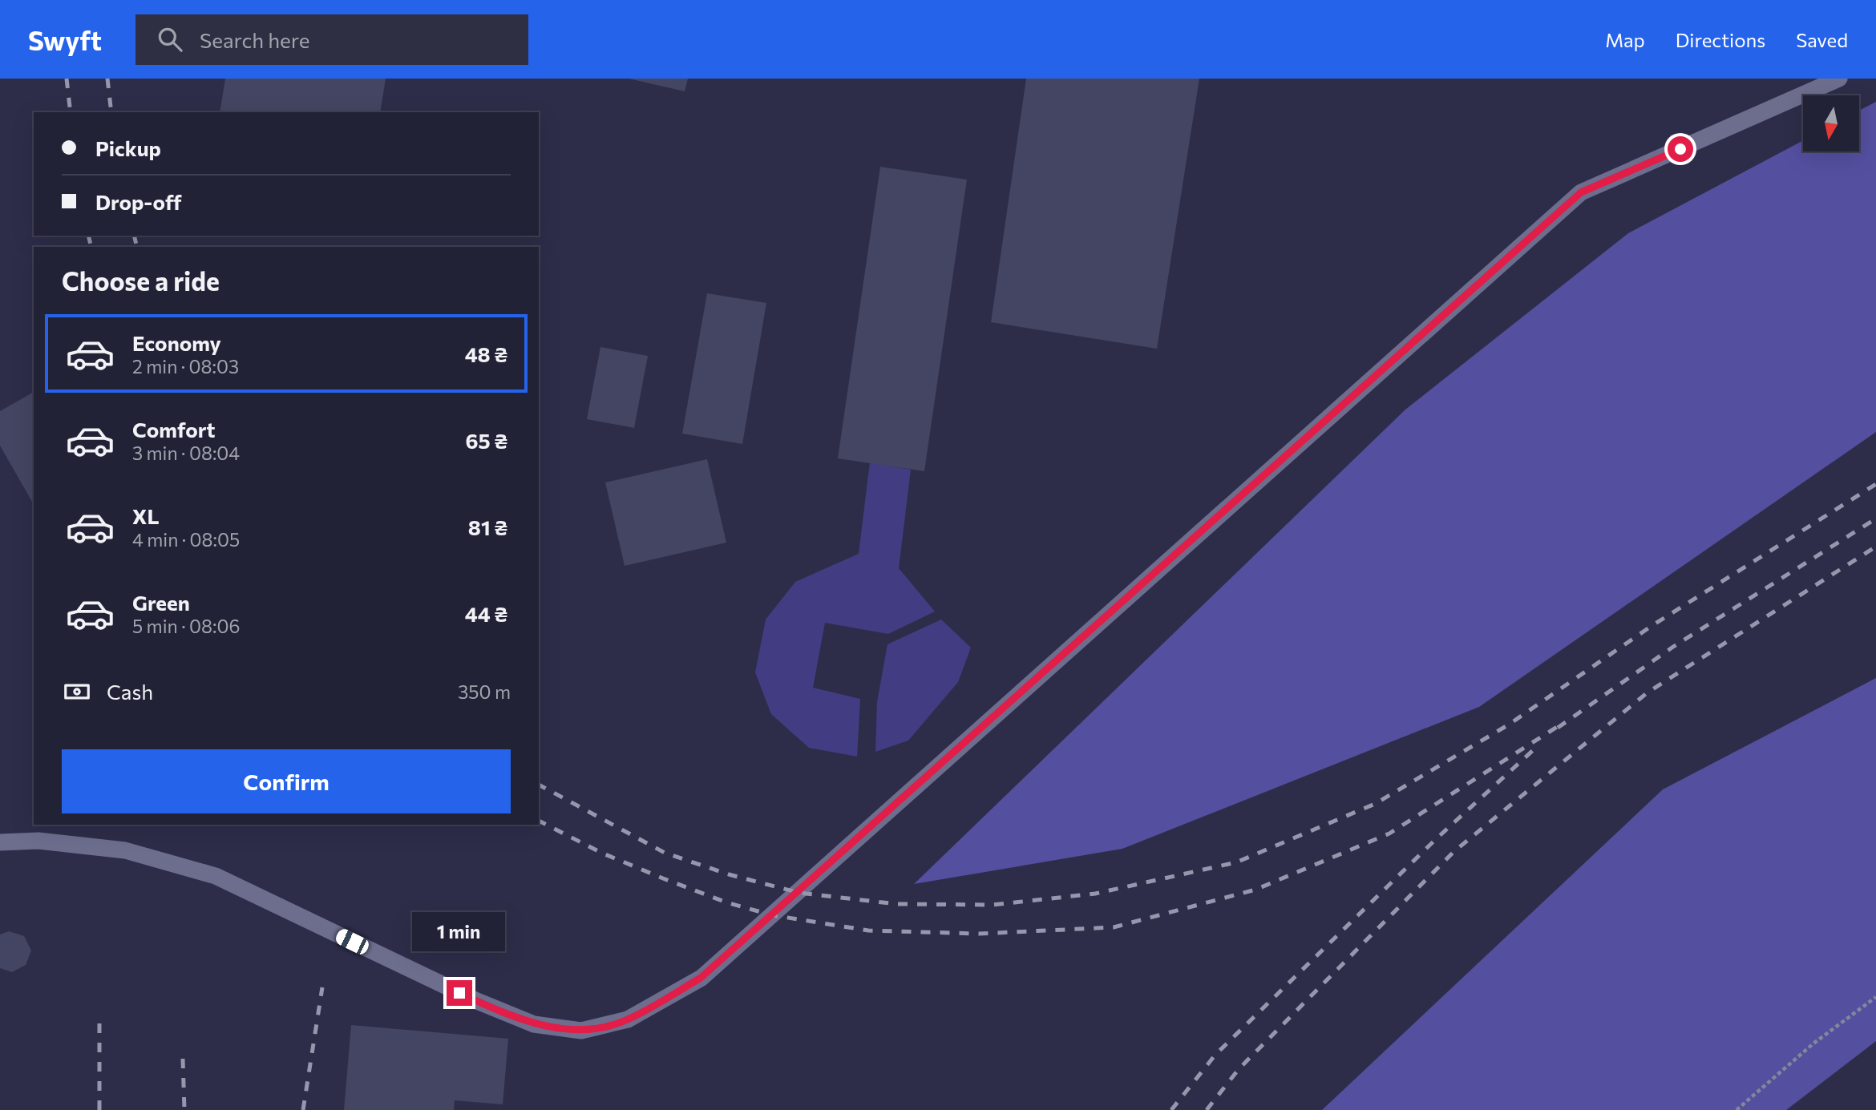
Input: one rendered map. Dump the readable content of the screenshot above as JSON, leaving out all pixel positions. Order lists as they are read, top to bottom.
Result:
{
  "north": "bottom",
  "page": {
    "header": "Swyft",
    "search": "Search here",
    "nav": ["Map", "Directions", "Saved"],
    "banner": ["Pickup", "Drop-off"],
    "heading": "Choose a ride",
    "list": [
      {
        "name": "Economy",
        "note": "2 min · 08:03",
        "value": "48 ₴"
      },
      {
        "name": "Comfort",
        "note": "3 min · 08:04",
        "value": "65 ₴"
      },
      {
        "name": "XL",
        "note": "4 min · 08:05",
        "value": "81 ₴"
      },
      {
        "name": "Green",
        "note": "5 min · 08:06",
        "value": "44 ₴"
      }
    ],
    "pay": ["Cash", "350 m"],
    "buttons": "Confirm",
    "bubble": "1 min"
  }
}
